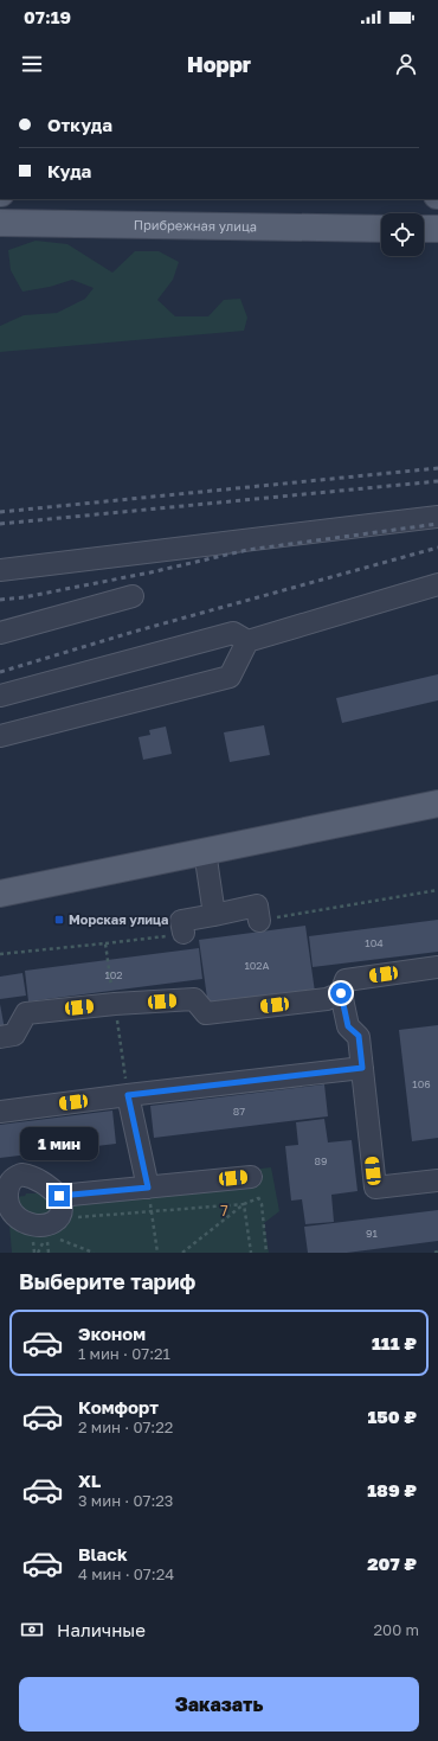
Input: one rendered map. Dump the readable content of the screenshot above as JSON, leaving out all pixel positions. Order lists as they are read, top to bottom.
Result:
{
  "streets": {
    "main road": ["Прибрежная улица"]
  },
  "districts": ["7"],
  "places": {
    "transit": ["Морская улица"]
  },
  "house_numbers": [
    "104",
    "102А",
    "102",
    "106",
    "87",
    "89",
    "91"
  ],
  "page": {
    "status": "07:19",
    "header": "Hoppr",
    "banner": ["Откуда", "Куда"],
    "bubble": "1 мин",
    "heading": "Выберите тариф",
    "list": [
      {
        "name": "Эконом",
        "note": "1 мин · 07:21",
        "value": "111 ₽"
      },
      {
        "name": "Комфорт",
        "note": "2 мин · 07:22",
        "value": "150 ₽"
      },
      {
        "name": "XL",
        "note": "3 мин · 07:23",
        "value": "189 ₽"
      },
      {
        "name": "Black",
        "note": "4 мин · 07:24",
        "value": "207 ₽"
      }
    ],
    "pay": ["Наличные", "200 m"],
    "buttons": "Заказать"
  }
}
